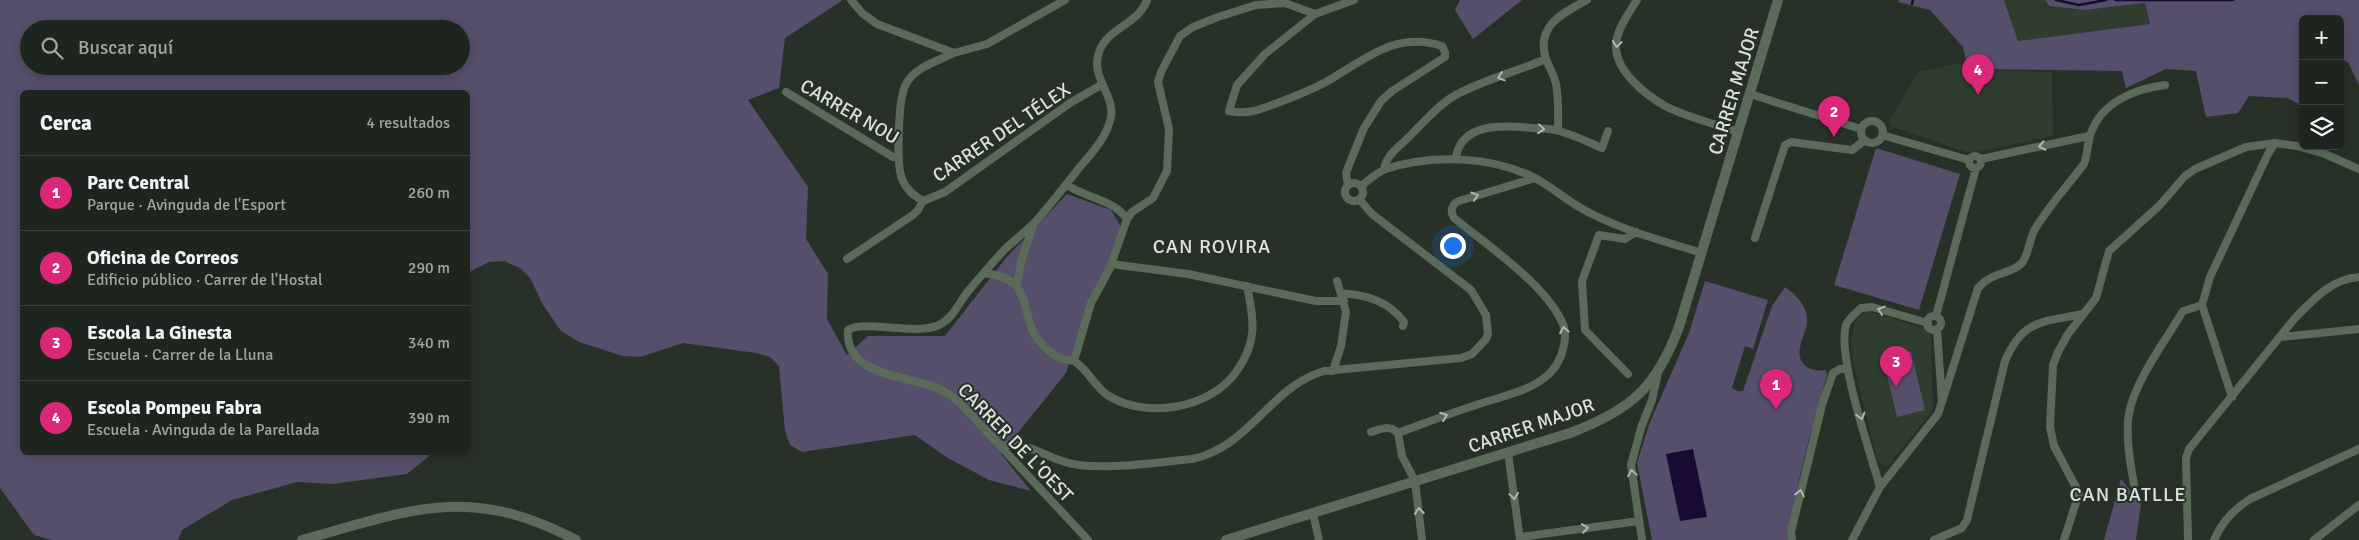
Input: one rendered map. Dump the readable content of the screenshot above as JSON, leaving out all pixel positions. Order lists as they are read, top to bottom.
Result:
{
  "streets": {
    "street": [
      "CARRER MAJOR",
      "CARRER NOU",
      "CARRER DEL TÉLEX",
      "CARRER DE L'OEST"
    ]
  },
  "crossings": [
    ["CARRER NOU", "CARRER DEL TÉLEX"]
  ],
  "districts": ["CAN ROVIRA", "CAN BATLLE"],
  "page": {
    "map_buttons": ["+", "−"],
    "search": "Buscar aquí",
    "pins": [
      "4",
      "2",
      "3",
      "1"
    ],
    "heading": ["Cerca", "4 resultados"],
    "list": [
      {
        "mark": "1",
        "name": "Parc Central",
        "note": "Parque · Avinguda de l'Esport",
        "value": "260 m"
      },
      {
        "mark": "2",
        "name": "Oficina de Correos",
        "note": "Edificio público · Carrer de l'Hostal",
        "value": "290 m"
      },
      {
        "mark": "3",
        "name": "Escola La Ginesta",
        "note": "Escuela · Carrer de la Lluna",
        "value": "340 m"
      },
      {
        "mark": "4",
        "name": "Escola Pompeu Fabra",
        "note": "Escuela · Avinguda de la Parellada",
        "value": "390 m"
      }
    ]
  }
}
